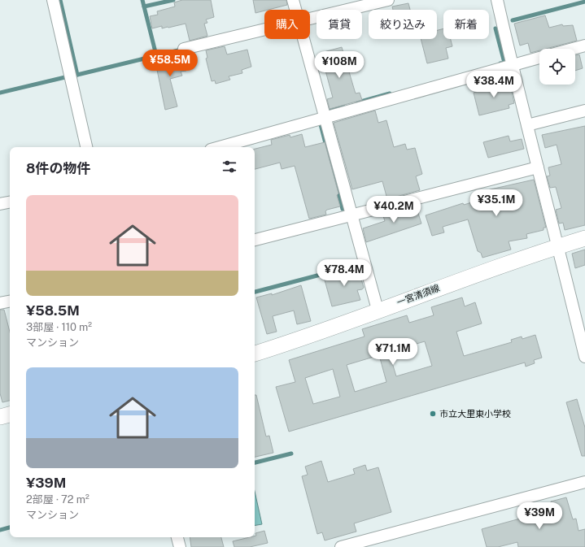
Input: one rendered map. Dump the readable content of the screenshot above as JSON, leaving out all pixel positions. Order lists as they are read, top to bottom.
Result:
{
  "streets": {
    "main road": ["一宮清須線"]
  },
  "places": ["市立大里東小学校"],
  "page": {
    "chip": [
      "購入",
      "賃貸",
      "絞り込み",
      "新着"
    ],
    "price": [
      "¥58.5M",
      "¥108M",
      "¥38.4M",
      "¥35.1M",
      "¥40.2M",
      "¥78.4M",
      "¥71.1M",
      "¥39M"
    ],
    "heading": "8件の物件",
    "list": [
      {
        "name": "¥58.5M",
        "note": "3部屋 · 110 m² · マンション"
      },
      {
        "name": "¥39M",
        "note": "2部屋 · 72 m² · マンション"
      }
    ]
  }
}
